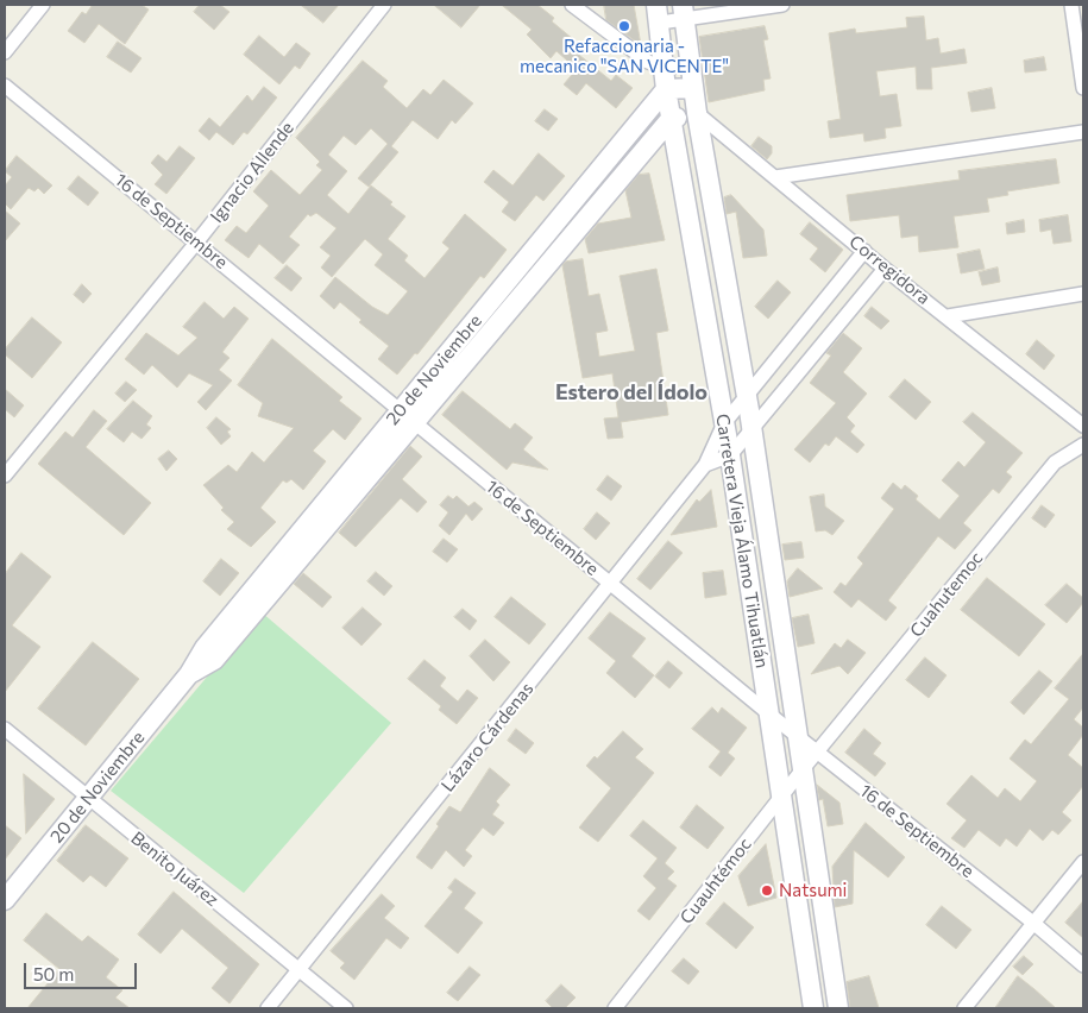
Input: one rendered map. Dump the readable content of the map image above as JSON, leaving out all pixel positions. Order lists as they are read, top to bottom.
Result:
{
  "streets": {
    "main road": ["20 de Noviembre", "Carretera Vieja Álamo Tihuatlán"],
    "street": [
      "Ignacio Allende",
      "16 de Septiembre",
      "Corregidora",
      "Cuahutemoc",
      "Lázaro Cárdenas",
      "Benito Juárez",
      "Cuauhtémoc"
    ]
  },
  "crossings": [
    ["Ignacio Allende", "16 de Septiembre"],
    ["16 de Septiembre", "20 de Noviembre"],
    ["16 de Septiembre", "Carretera Vieja Álamo Tihuatlán"],
    ["16 de Septiembre", "Cuahutemoc"],
    ["16 de Septiembre", "Lázaro Cárdenas"],
    ["16 de Septiembre", "Cuauhtémoc"],
    ["Corregidora", "Carretera Vieja Álamo Tihuatlán"],
    ["Corregidora", "Lázaro Cárdenas"],
    ["20 de Noviembre", "Carretera Vieja Álamo Tihuatlán"],
    ["20 de Noviembre", "Benito Juárez"],
    ["Carretera Vieja Álamo Tihuatlán", "Lázaro Cárdenas"],
    ["Carretera Vieja Álamo Tihuatlán", "Cuauhtémoc"],
    ["Cuahutemoc", "Cuauhtémoc"],
    ["Lázaro Cárdenas", "Benito Juárez"]
  ],
  "districts": ["Estero del Ídolo"],
  "places": ["Refaccionaria - mecanico \"SAN VICENTE\"", "Natsumi"],
  "scale_bar": "50 m"
}
